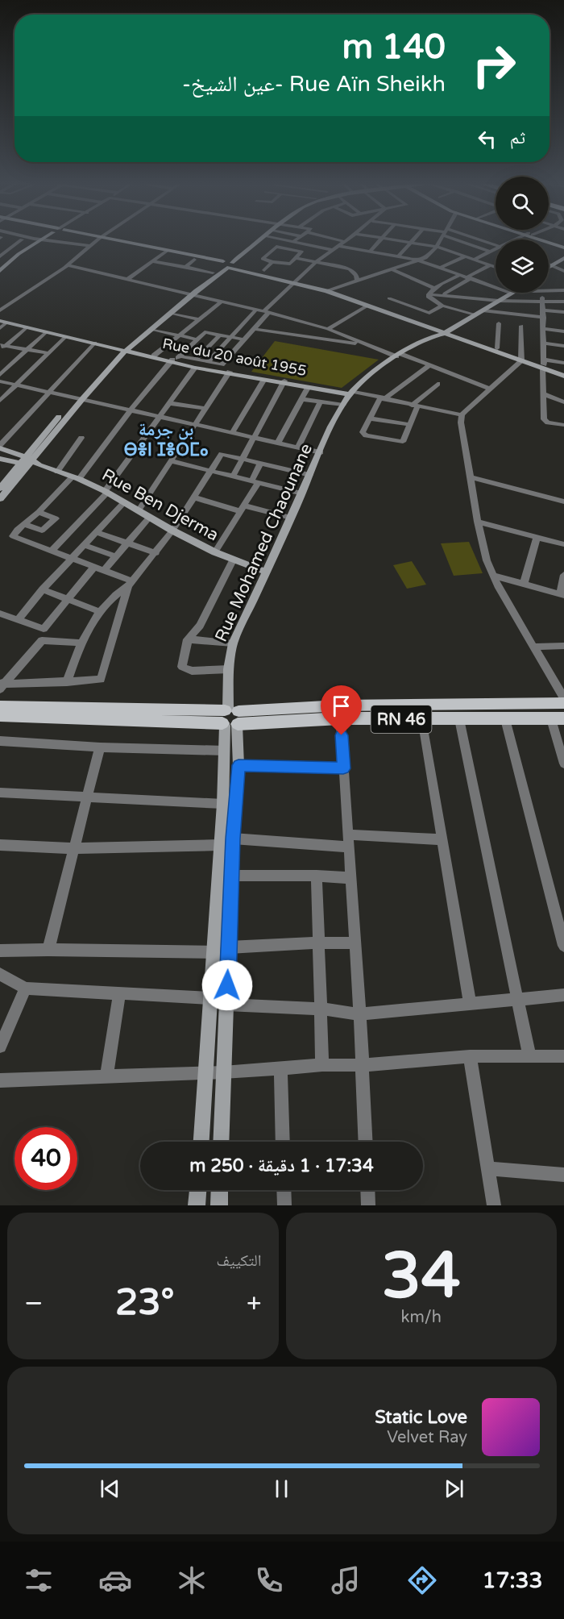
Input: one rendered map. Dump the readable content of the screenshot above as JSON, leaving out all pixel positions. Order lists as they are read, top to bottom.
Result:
{
  "streets": {
    "main road": ["RN 46"],
    "street": ["Rue du 20 août 1955", "Rue Ben Djerma", "Rue Mohamed Chaounane"]
  },
  "crossings": [
    ["Rue du 20 août 1955", "Rue Mohamed Chaounane"],
    ["Rue Ben Djerma", "Rue Mohamed Chaounane"],
    ["Rue Mohamed Chaounane", "RN 46"]
  ],
  "districts": ["بن جرمة ⴱⴻⵏ ⵊⴻⵔⵎⴰ"],
  "page": {
    "turn": ["140 m", "Rue Aïn Sheikh -عين الشيخ-"],
    "then": "ثم",
    "limit": "40",
    "trip": "17:34 · 1 دقيقة · 250 m",
    "tile": [
      ["34", "km/h"],
      "التكييف"
    ],
    "heat": ["−", "23°", "+"],
    "song": ["Static Love", "Velvet Ray"],
    "tabs": "17:33"
  }
}
